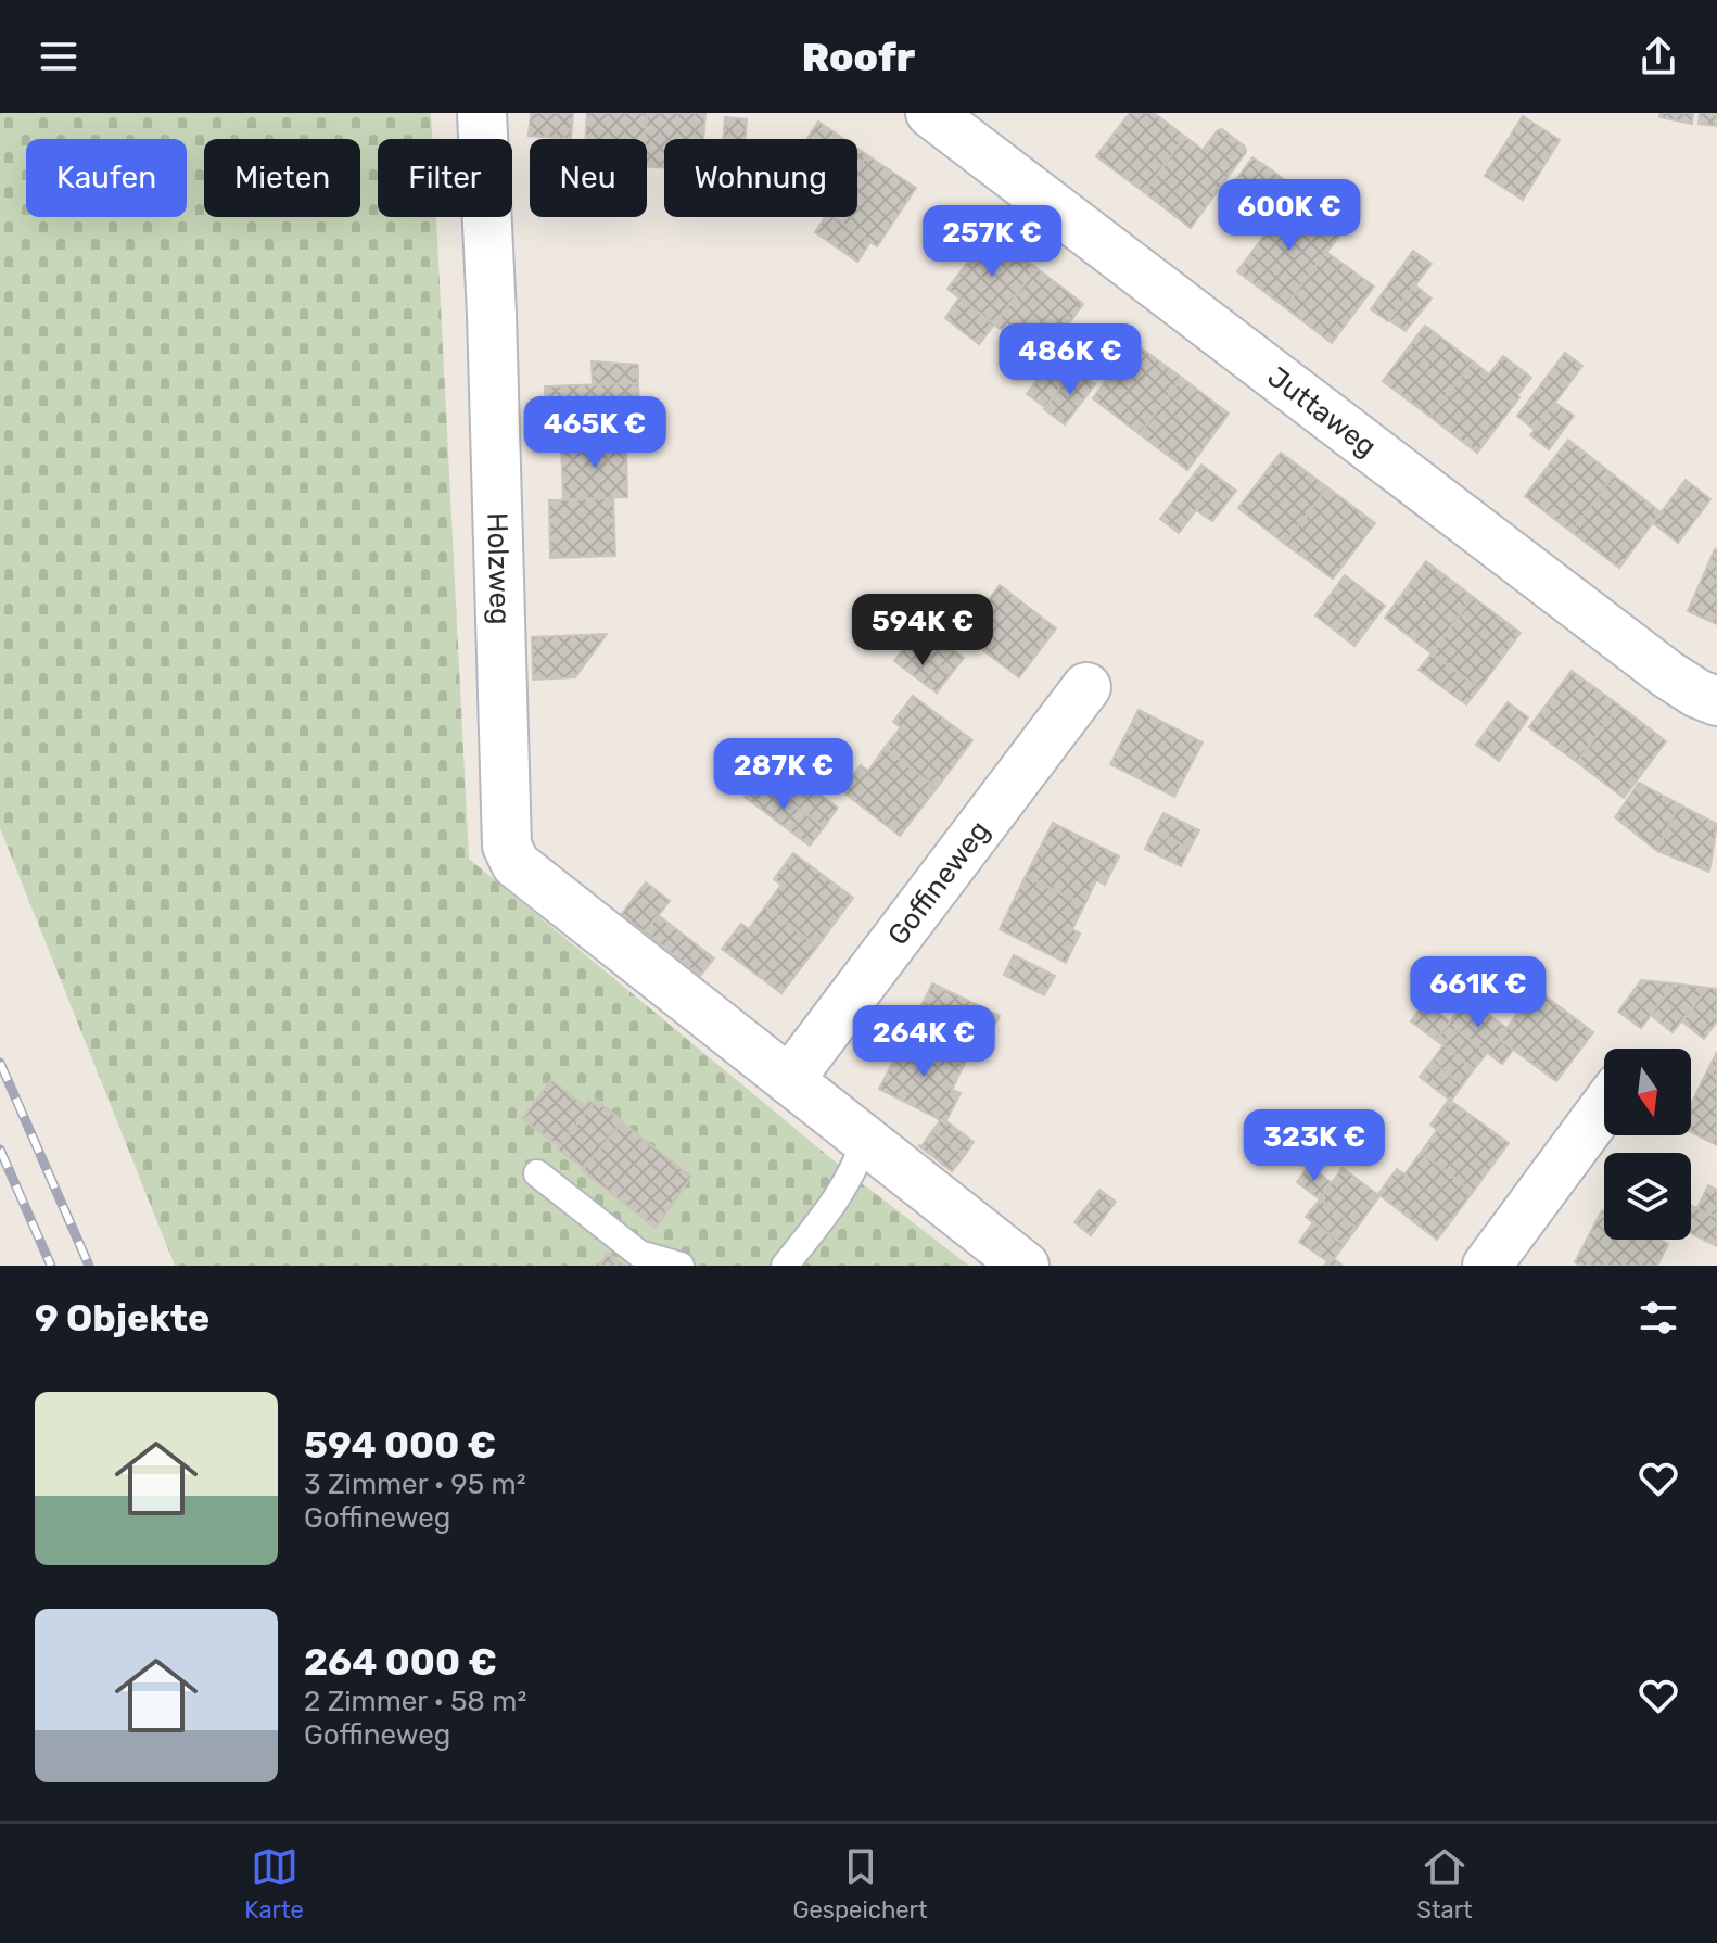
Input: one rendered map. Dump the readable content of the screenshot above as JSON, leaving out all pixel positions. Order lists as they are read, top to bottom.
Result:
{
  "streets": {
    "street": ["Juttaweg", "Holzweg", "Goffineweg"]
  },
  "crossings": [
    ["Holzweg", "Goffineweg"]
  ],
  "north": "bottom",
  "page": {
    "header": "Roofr",
    "chip": [
      "Kaufen",
      "Mieten",
      "Filter",
      "Neu",
      "Wohnung"
    ],
    "price": [
      "600K €",
      "257K €",
      "486K €",
      "465K €",
      "594K €",
      "287K €",
      "661K €",
      "264K €",
      "323K €"
    ],
    "heading": "9 Objekte",
    "list": [
      {
        "name": "594 000 €",
        "note": "3 Zimmer · 95 m² · Goffineweg"
      },
      {
        "name": "264 000 €",
        "note": "2 Zimmer · 58 m² · Goffineweg"
      }
    ],
    "tabs": ["Karte", "Gespeichert", "Start"]
  }
}
